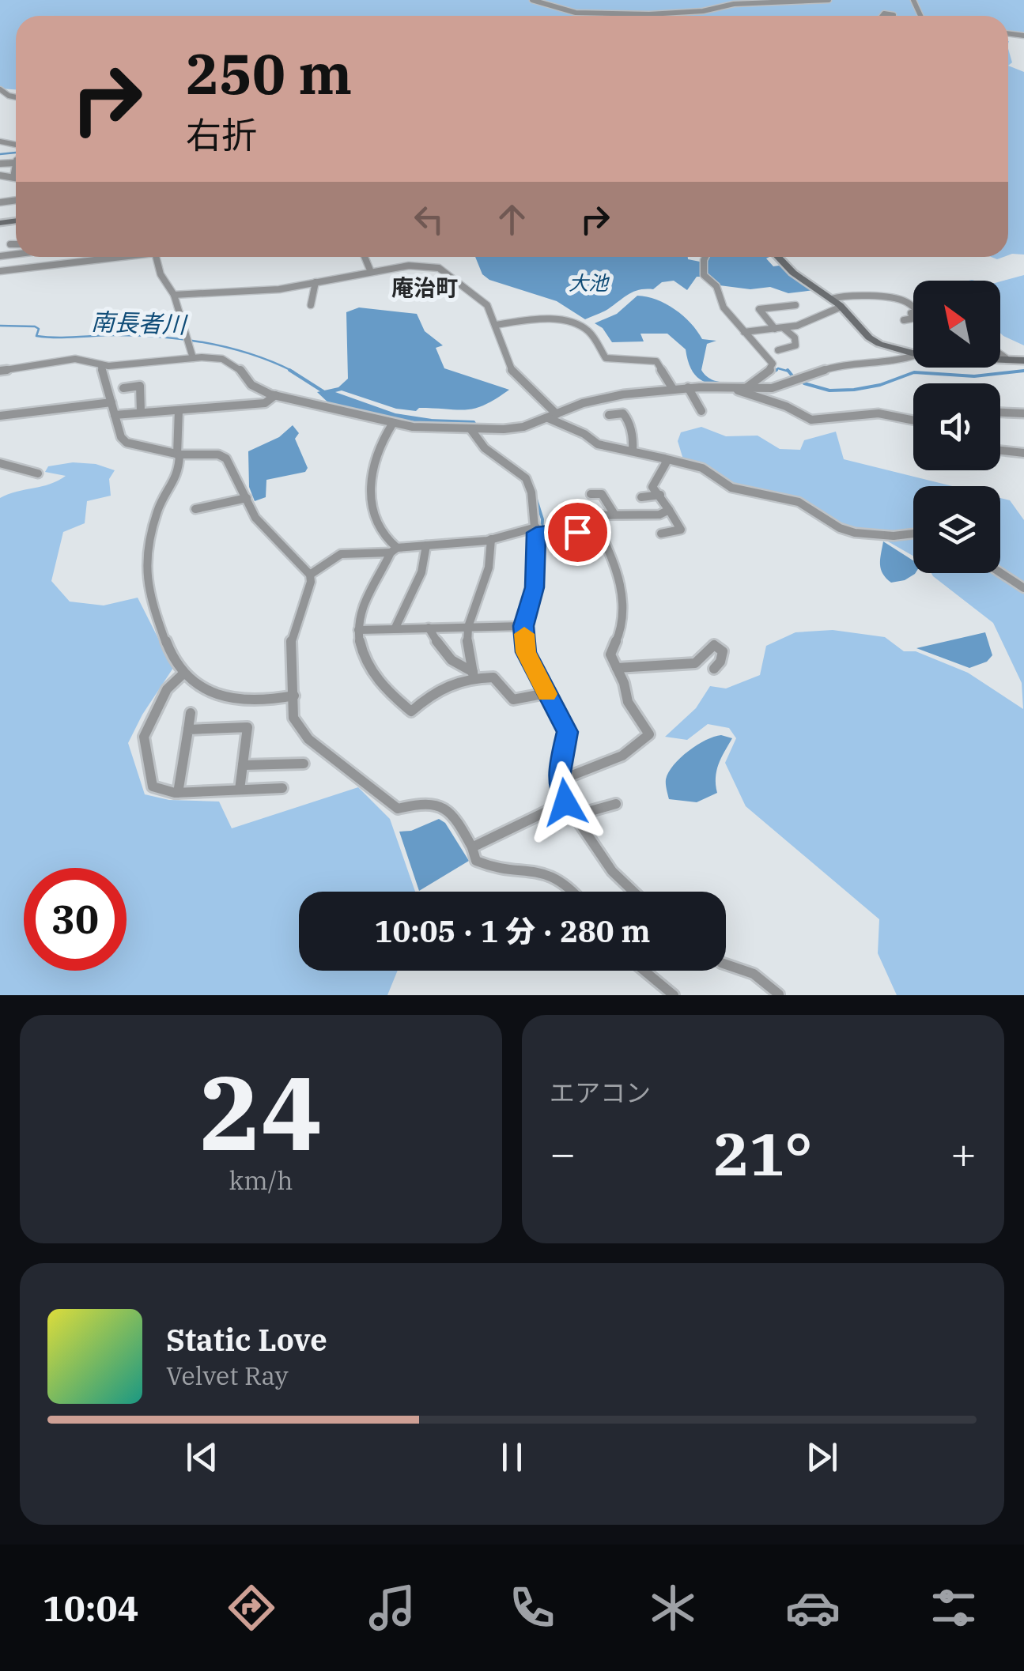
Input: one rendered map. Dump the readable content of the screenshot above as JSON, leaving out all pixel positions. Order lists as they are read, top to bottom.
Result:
{
  "districts": ["庵治町"],
  "water": ["大池", "南長者川"],
  "north": "top left",
  "page": {
    "turn": ["250 m", "右折"],
    "limit": "30",
    "trip": "10:05 · 1 分 · 280 m",
    "tile": [
      ["24", "km/h"],
      "エアコン"
    ],
    "heat": ["−", "21°", "+"],
    "song": ["Static Love", "Velvet Ray"],
    "tabs": "10:04"
  }
}
